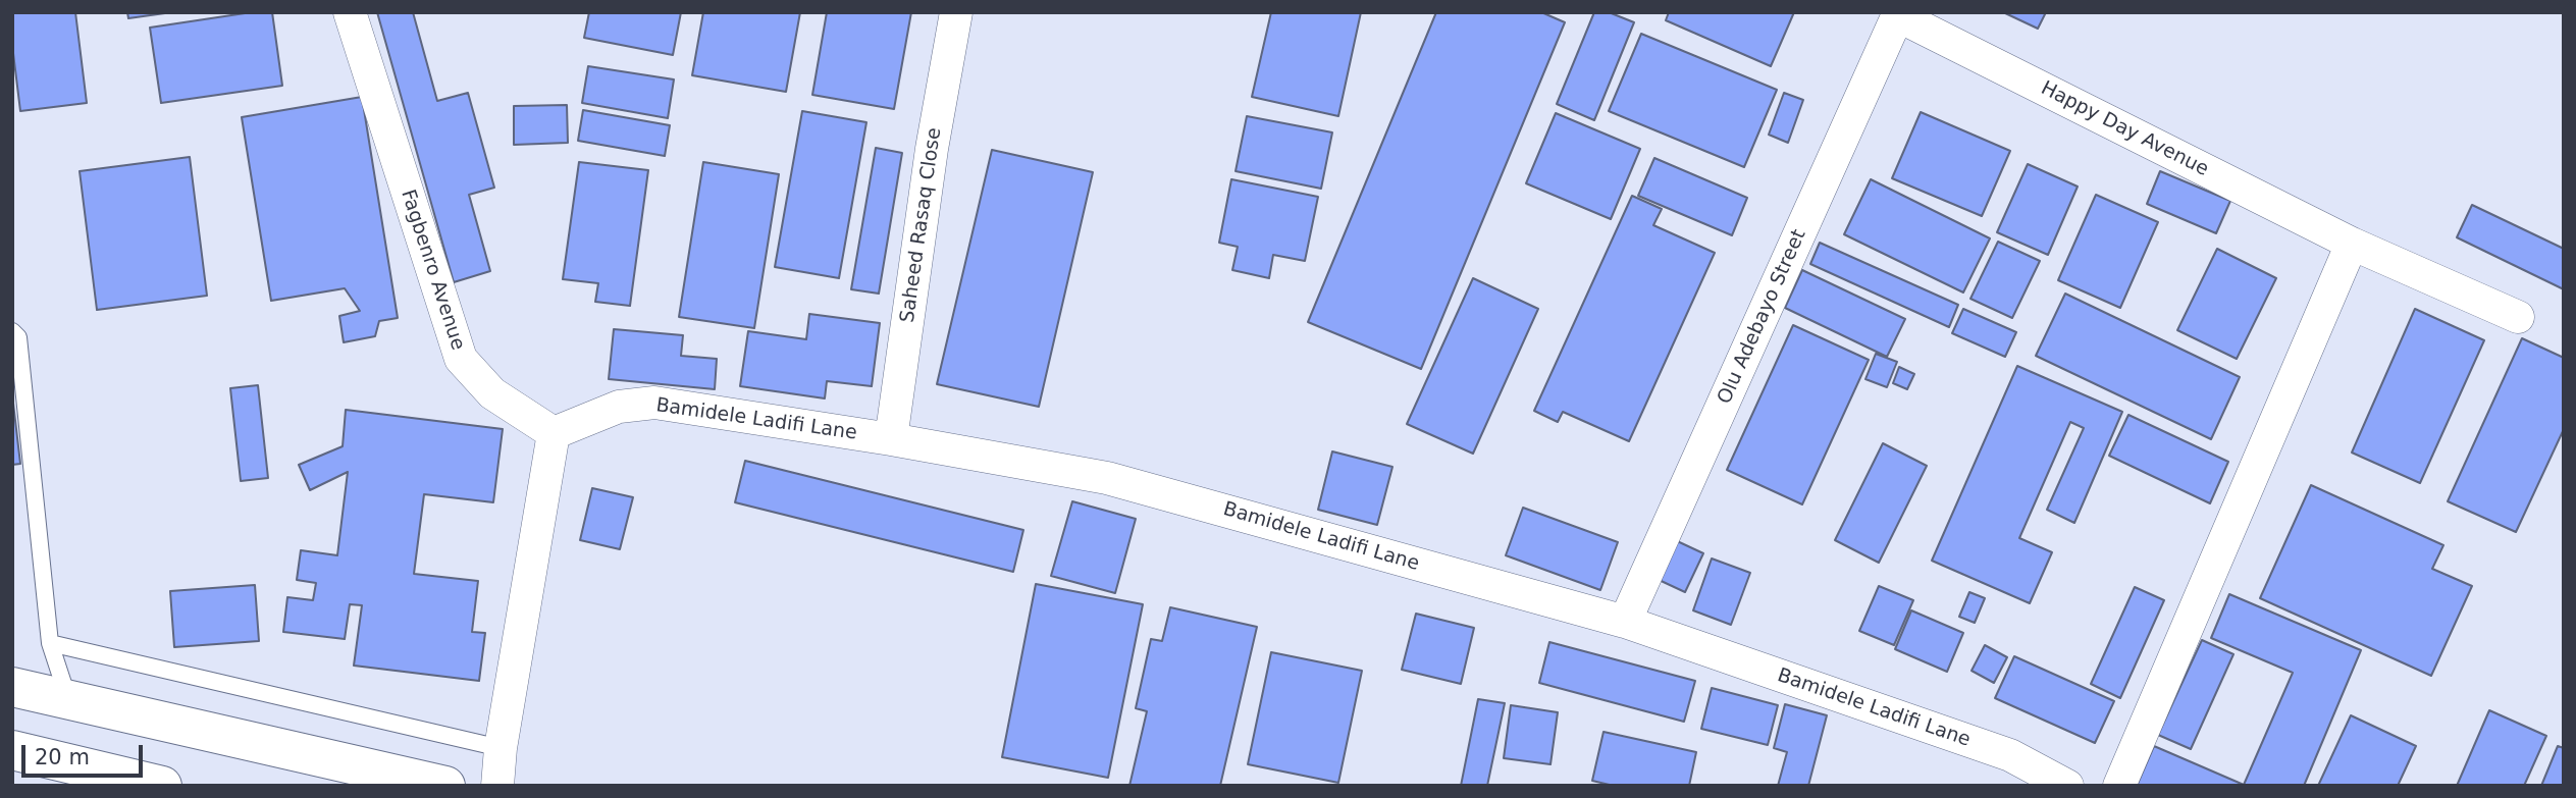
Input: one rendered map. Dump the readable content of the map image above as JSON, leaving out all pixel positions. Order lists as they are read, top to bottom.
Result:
{
  "streets": {
    "street": [
      "Happy Day Avenue",
      "Saheed Rasaq Close",
      "Fagbenro Avenue",
      "Olu Adebayo Street",
      "Bamidele Ladifi Lane"
    ]
  },
  "crossings": [
    ["Happy Day Avenue", "Olu Adebayo Street"],
    ["Saheed Rasaq Close", "Bamidele Ladifi Lane"],
    ["Fagbenro Avenue", "Bamidele Ladifi Lane"],
    ["Olu Adebayo Street", "Bamidele Ladifi Lane"]
  ],
  "scale_bar": "20 m"
}
